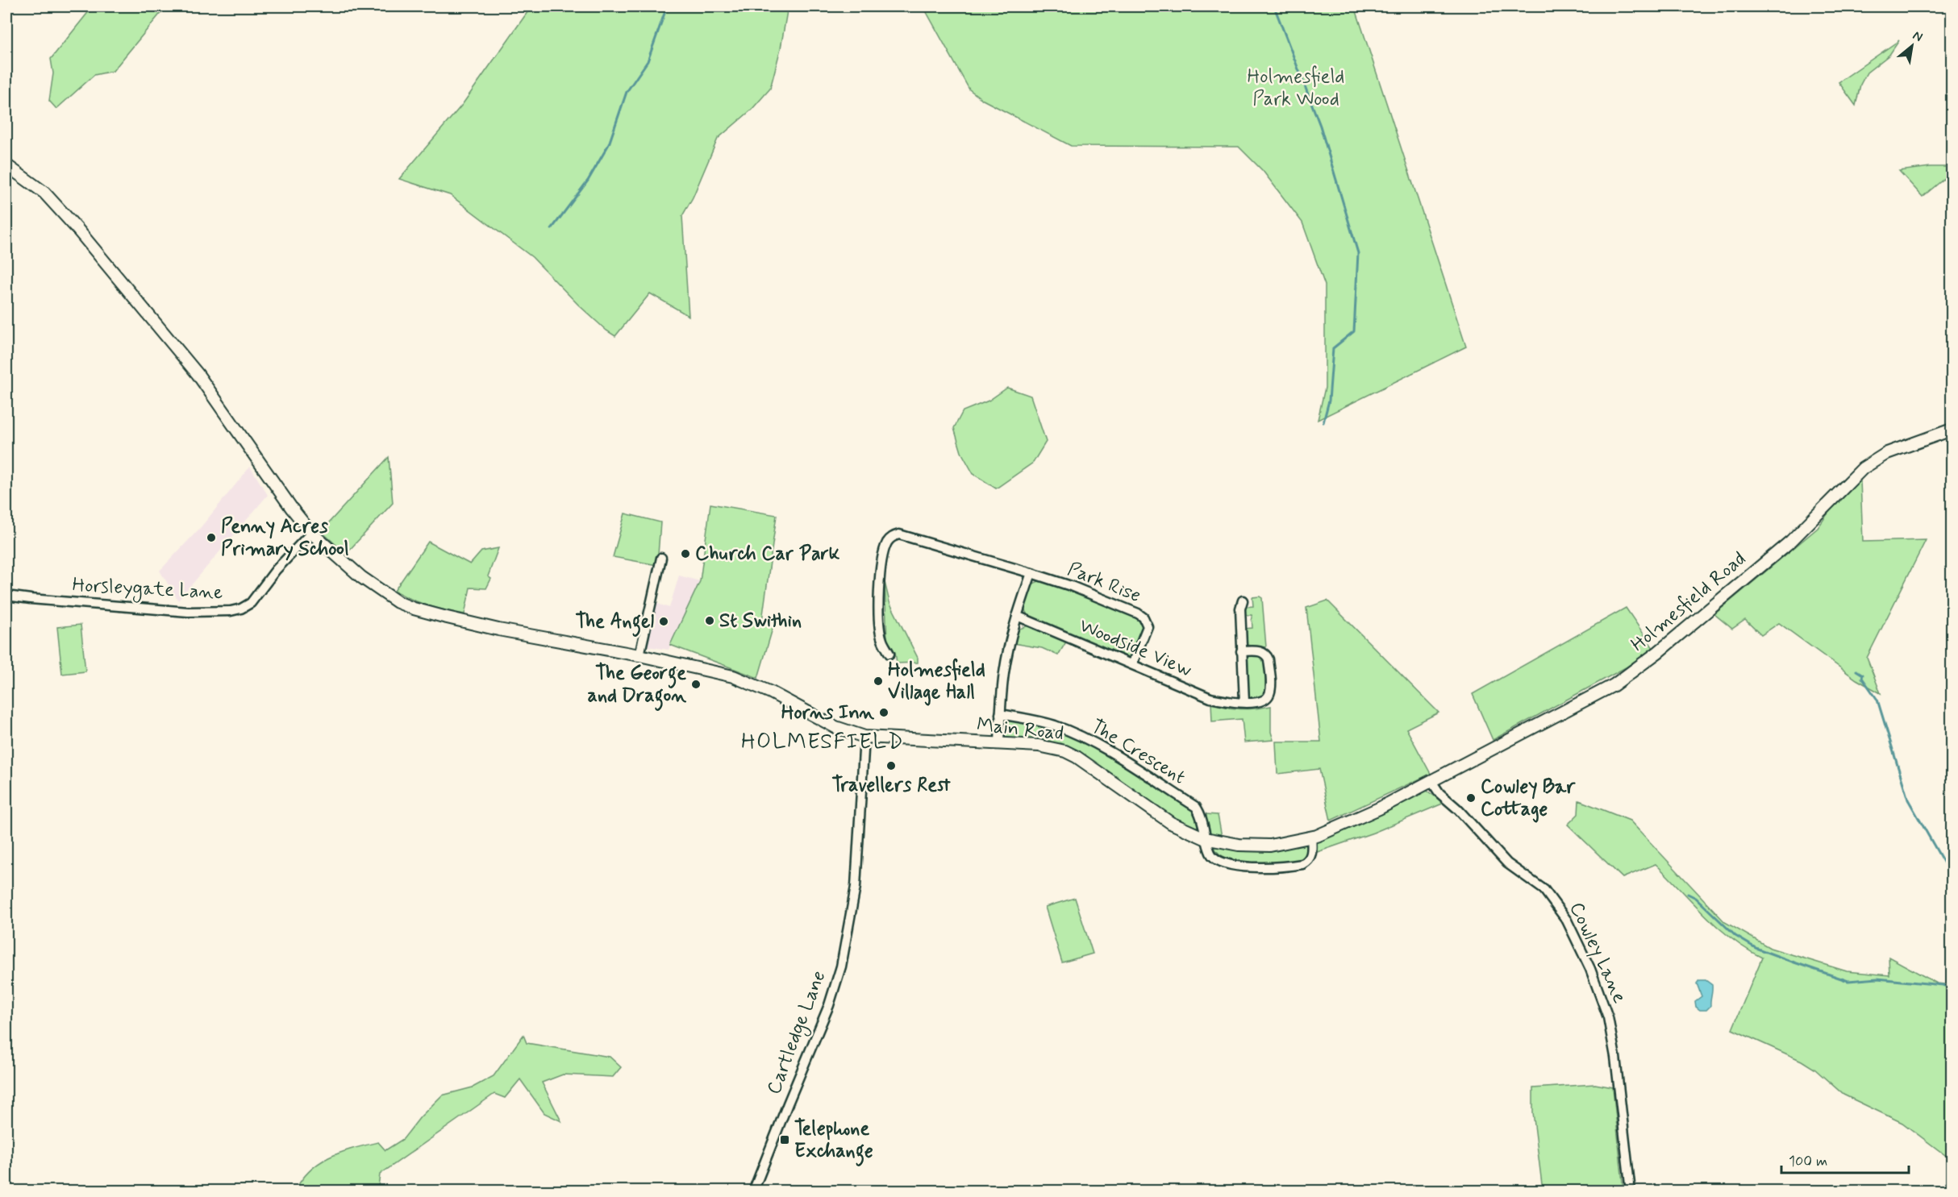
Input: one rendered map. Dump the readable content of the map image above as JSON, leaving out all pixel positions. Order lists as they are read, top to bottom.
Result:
{
  "streets": {
    "main road": ["Holmesfield Road", "Main Road"],
    "street": [
      "Park Rise",
      "Horsleygate Lane",
      "Woodside View",
      "The Crescent",
      "Cowley Lane",
      "Cartledge Lane"
    ]
  },
  "crossings": [
    ["Park Rise", "Woodside View"],
    ["Horsleygate Lane", "Main Road"],
    ["Holmesfield Road", "Main Road"],
    ["Holmesfield Road", "Cowley Lane"],
    ["Main Road", "The Crescent"],
    ["Main Road", "Cowley Lane"],
    ["Main Road", "Cartledge Lane"]
  ],
  "districts": ["HOLMESFIELD"],
  "parks": ["Holmesfield Park Wood"],
  "places": {
    "other": [
      "Penny Acres Primary School",
      "Church Car Park",
      "St Swithin",
      "The Angel",
      "Holmesfield Village Hall",
      "The George and Dragon",
      "Horns Inn",
      "Travellers Rest",
      "Cowley Bar Cottage"
    ],
    "transit": ["Telephone Exchange"]
  },
  "scale_bar": "100 m",
  "north": "top right"
}
